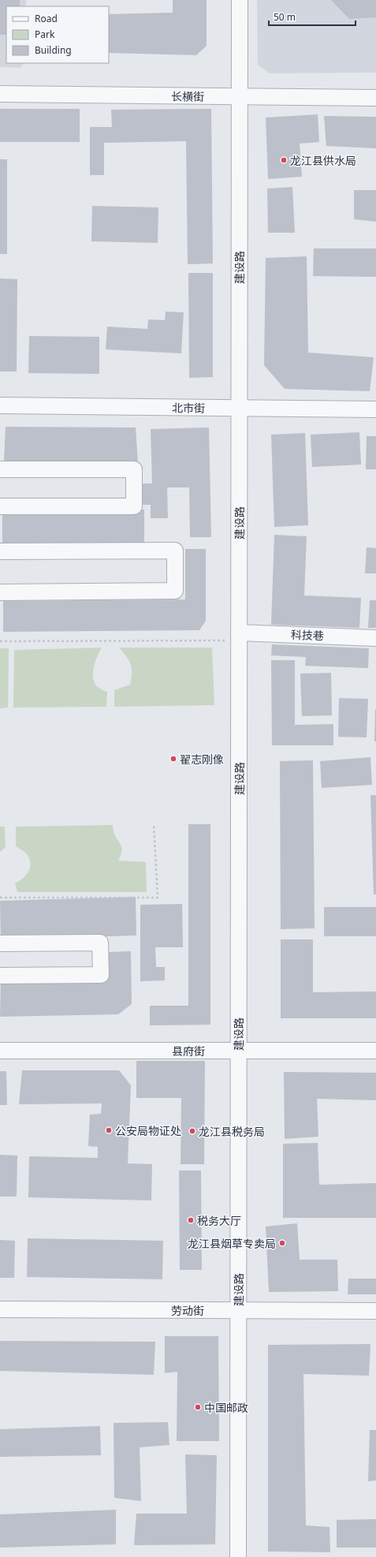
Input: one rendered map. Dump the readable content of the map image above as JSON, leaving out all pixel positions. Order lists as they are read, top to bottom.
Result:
{
  "streets": {
    "street": [
      "长横街",
      "建设路",
      "北市街",
      "科技巷",
      "县府街",
      "劳动街"
    ]
  },
  "crossings": [
    ["长横街", "建设路"],
    ["建设路", "北市街"],
    ["建设路", "科技巷"],
    ["建设路", "县府街"],
    ["建设路", "劳动街"]
  ],
  "places": [
    "龙江县供水局",
    "翟志刚像",
    "公安局物证处",
    "龙江县税务局",
    "税务大厅",
    "龙江县烟草专卖局",
    "中国邮政"
  ],
  "legend": ["Road", "Park", "Building"],
  "scale_bar": "50 m"
}
